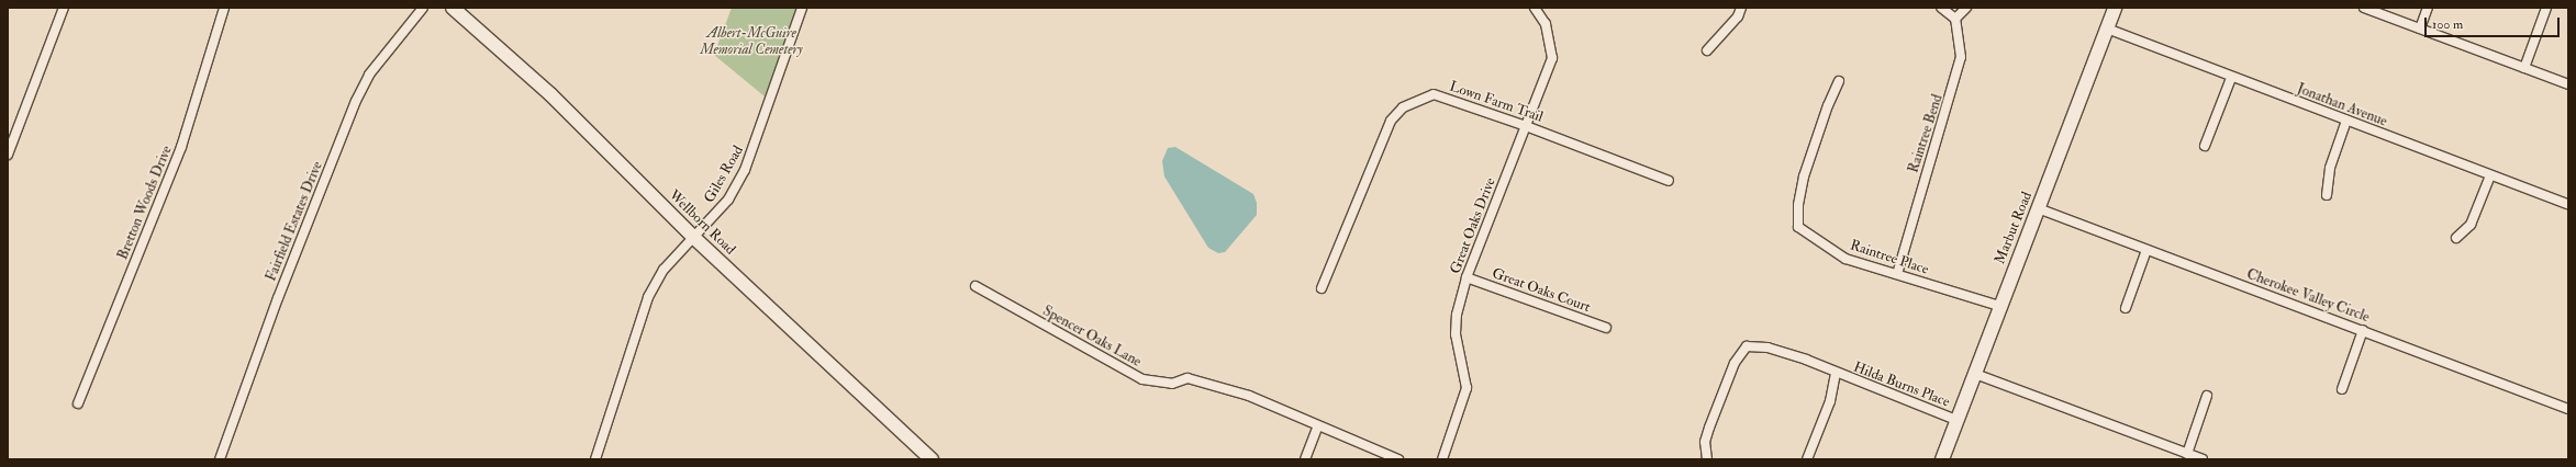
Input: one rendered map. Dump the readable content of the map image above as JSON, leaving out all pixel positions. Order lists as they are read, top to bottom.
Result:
{
  "streets": {
    "street": [
      "Lown Farm Trail",
      "Jonathan Avenue",
      "Raintree Bend",
      "Giles Road",
      "Bretton Woods Drive",
      "Fairfield Estates Drive",
      "Wellborn Road",
      "Great Oaks Drive",
      "Marbut Road",
      "Raintree Place",
      "Great Oaks Court",
      "Cherokee Valley Circle",
      "Spencer Oaks Lane",
      "Hilda Burns Place"
    ]
  },
  "crossings": [
    ["Lown Farm Trail", "Great Oaks Drive"],
    ["Jonathan Avenue", "Marbut Road"],
    ["Raintree Bend", "Raintree Place"],
    ["Giles Road", "Wellborn Road"],
    ["Great Oaks Drive", "Great Oaks Court"],
    ["Marbut Road", "Raintree Place"],
    ["Marbut Road", "Cherokee Valley Circle"],
    ["Marbut Road", "Hilda Burns Place"]
  ],
  "parks": ["Albert-McGuire Memorial Cemetery"],
  "scale_bar": "100 m"
}
